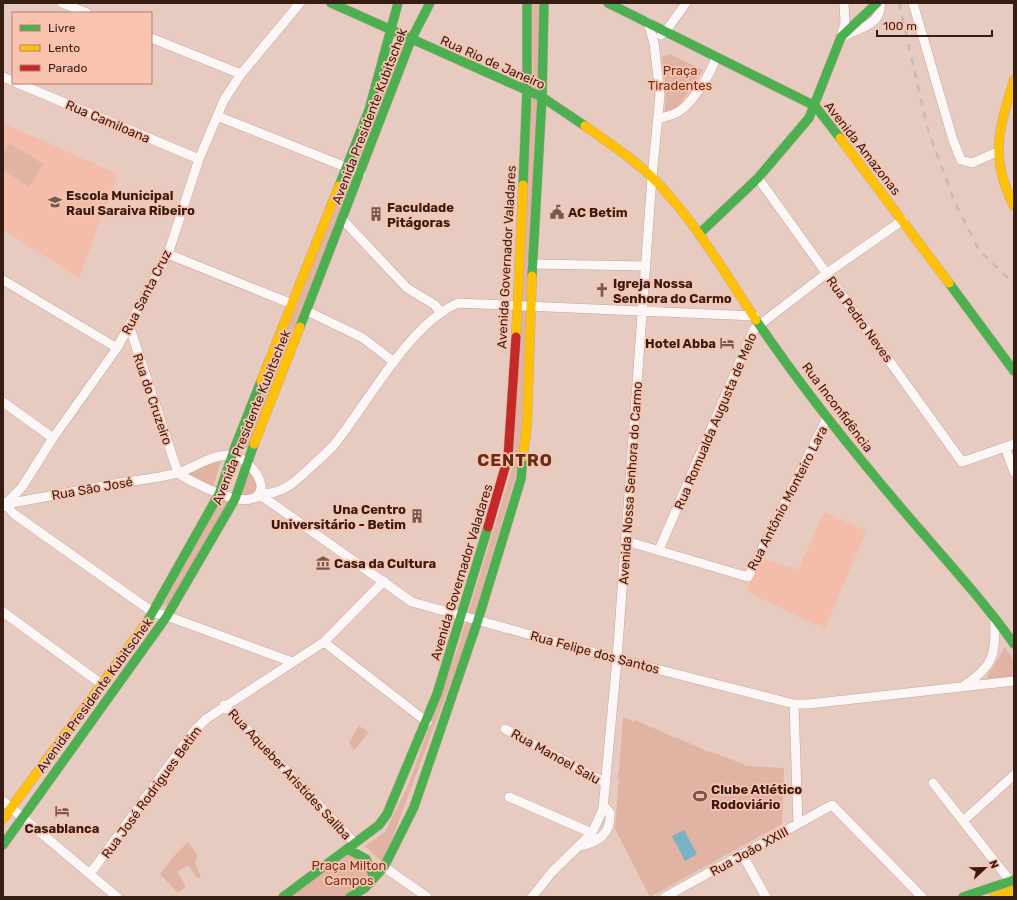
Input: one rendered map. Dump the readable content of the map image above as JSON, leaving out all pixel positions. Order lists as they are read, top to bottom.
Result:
{
  "streets": {
    "main road": [
      "Rua Rio de Janeiro",
      "Avenida Presidente Kubitschek",
      "Avenida Amazonas",
      "Avenida Governador Valadares",
      "Rua Inconfidência"
    ],
    "street": [
      "Rua Camiloana",
      "Rua Santa Cruz",
      "Rua Pedro Neves",
      "Rua do Cruzeiro",
      "Rua Romualda Augusta de Melo",
      "Avenida Nossa Senhora do Carmo",
      "Rua São José",
      "Rua Antônio Monteiro Lara",
      "Rua Felipe dos Santos",
      "Rua Manoel Salu",
      "Rua Aqueber Aristides Saliba",
      "Rua José Rodrigues Betim",
      "Rua João XXIII"
    ]
  },
  "crossings": [
    ["Rua Rio de Janeiro", "Avenida Presidente Kubitschek"],
    ["Rua Rio de Janeiro", "Avenida Governador Valadares"],
    ["Rua Rio de Janeiro", "Rua Inconfidência"],
    ["Rua Rio de Janeiro", "Avenida Nossa Senhora do Carmo"],
    ["Avenida Presidente Kubitschek", "Rua São José"],
    ["Rua Camiloana", "Rua Santa Cruz"],
    ["Avenida Amazonas", "Rua Romualda Augusta de Melo"],
    ["Avenida Amazonas", "Avenida Nossa Senhora do Carmo"],
    ["Avenida Governador Valadares", "Rua Felipe dos Santos"],
    ["Avenida Governador Valadares", "Rua Aqueber Aristides Saliba"],
    ["Rua Santa Cruz", "Rua do Cruzeiro"],
    ["Rua Santa Cruz", "Rua São José"],
    ["Rua Pedro Neves", "Rua Romualda Augusta de Melo"],
    ["Rua do Cruzeiro", "Rua São José"],
    ["Rua Inconfidência", "Rua Romualda Augusta de Melo"],
    ["Rua Inconfidência", "Avenida Nossa Senhora do Carmo"],
    ["Rua Inconfidência", "Rua Antônio Monteiro Lara"],
    ["Rua Inconfidência", "Rua Felipe dos Santos"],
    ["Rua Romualda Augusta de Melo", "Rua Antônio Monteiro Lara"],
    ["Avenida Nossa Senhora do Carmo", "Rua Felipe dos Santos"],
    ["Avenida Nossa Senhora do Carmo", "Rua Manoel Salu"],
    ["Rua Felipe dos Santos", "Rua José Rodrigues Betim"],
    ["Rua Aqueber Aristides Saliba", "Rua José Rodrigues Betim"]
  ],
  "districts": ["CENTRO"],
  "parks": ["Praça Tiradentes", "Praça Milton Campos"],
  "places": {
    "school or university": ["Escola Municipal Raul Saraiva Ribeiro"],
    "public building": ["AC Betim"],
    "building": ["Faculdade Pitágoras", "Una Centro Universitário - Betim"],
    "church": ["Igreja Nossa Senhora do Carmo"],
    "hotel": ["Hotel Abba", "Casablanca"],
    "museum": ["Casa da Cultura"],
    "sports": ["Clube Atlético Rodoviário"]
  },
  "legend": ["Livre", "Lento", "Parado"],
  "scale_bar": "100 m",
  "north": "right"
}
